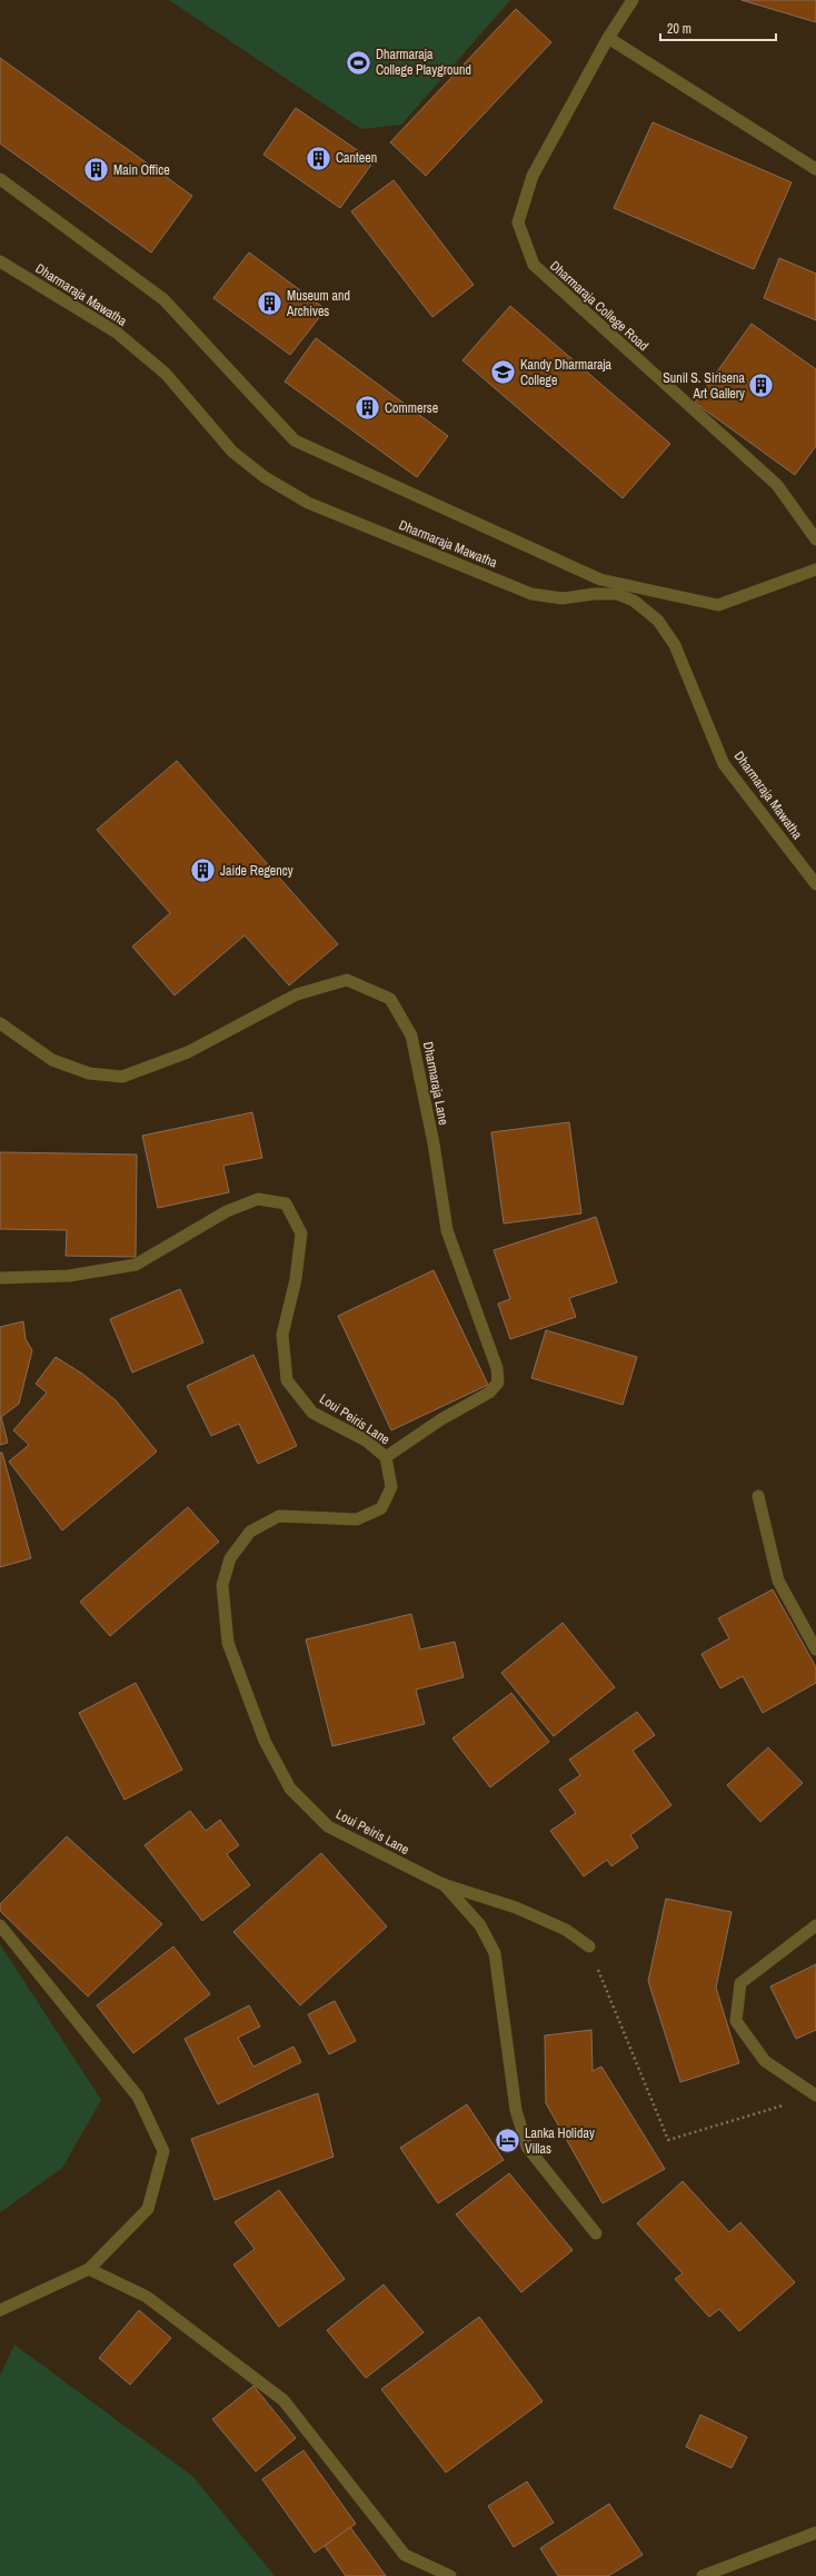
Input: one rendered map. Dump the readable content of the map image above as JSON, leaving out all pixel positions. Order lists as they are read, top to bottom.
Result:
{
  "streets": {
    "street": [
      "Dharmaraja Mawatha",
      "Dharmaraja College Road",
      "Dharmaraja Lane",
      "Loui Peiris Lane"
    ]
  },
  "crossings": [
    ["Dharmaraja Lane", "Loui Peiris Lane"]
  ],
  "places": {
    "sports": ["Dharmaraja College Playground"],
    "building": [
      "Canteen",
      "Main Office",
      "Museum and Archives",
      "Sunil S. Sirisena Art Gallery",
      "Commerse",
      "Jaide Regency"
    ],
    "school or university": ["Kandy Dharmaraja College"],
    "hotel": ["Lanka Holiday Villas"]
  },
  "scale_bar": "20 m"
}
